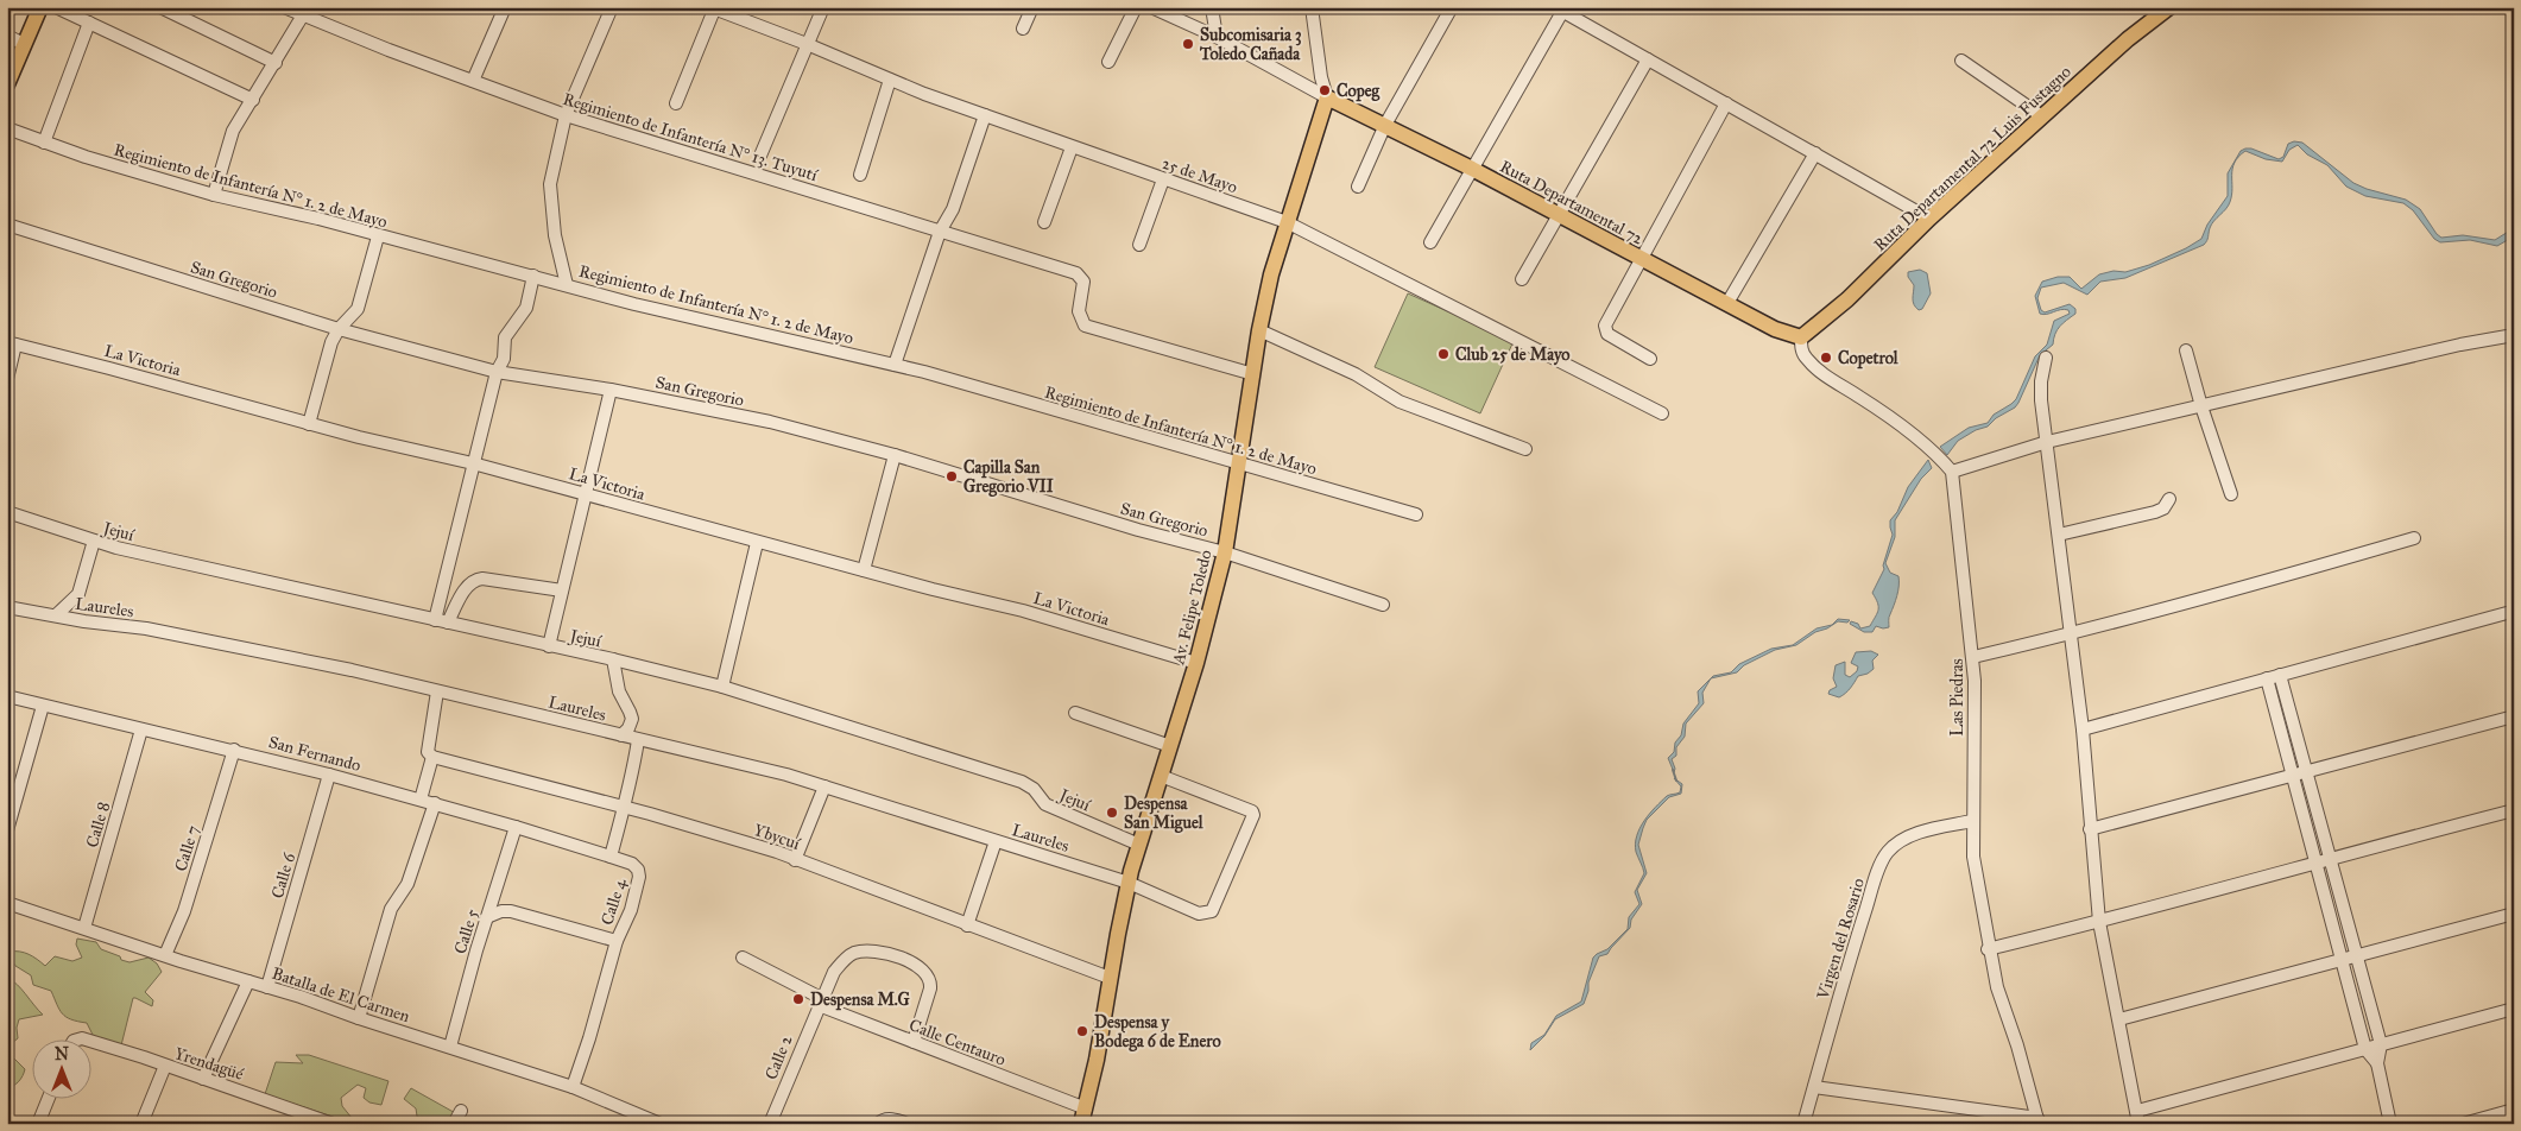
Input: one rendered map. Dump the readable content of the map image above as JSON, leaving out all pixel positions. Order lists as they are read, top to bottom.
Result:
{
  "streets": {
    "main road": ["Ruta Departamental 72 Luis Fustagno", "Ruta Departamental 72", "Av. Felipe Toledo"],
    "street": [
      "Regimiento de Infantería N° 13. Tuyutí",
      "25 de Mayo",
      "Regimiento de Infantería N° 1. 2 de Mayo",
      "San Gregorio",
      "La Victoria",
      "Jejuí",
      "Laureles",
      "Las Piedras",
      "San Fernando",
      "Calle 8",
      "Ybycuí",
      "Calle 7",
      "Calle 6",
      "Calle 4",
      "Calle 5",
      "Virgen del Rosario",
      "Batalla de El Carmen",
      "Calle Centauro",
      "Calle 2",
      "Yrendagüé"
    ]
  },
  "crossings": [
    ["Regimiento de Infantería N° 13. Tuyutí", "Av. Felipe Toledo"],
    ["Ruta Departamental 72 Luis Fustagno", "Ruta Departamental 72"],
    ["25 de Mayo", "Av. Felipe Toledo"],
    ["Regimiento de Infantería N° 1. 2 de Mayo", "Av. Felipe Toledo"],
    ["Ruta Departamental 72", "Av. Felipe Toledo"],
    ["San Gregorio", "Av. Felipe Toledo"],
    ["La Victoria", "Av. Felipe Toledo"],
    ["Jejuí", "Av. Felipe Toledo"],
    ["Laureles", "Av. Felipe Toledo"],
    ["Laureles", "Calle 4"],
    ["Av. Felipe Toledo", "Ybycuí"],
    ["Av. Felipe Toledo", "Calle Centauro"],
    ["Las Piedras", "Virgen del Rosario"],
    ["San Fernando", "Calle 8"],
    ["San Fernando", "Calle 7"],
    ["San Fernando", "Calle 6"],
    ["San Fernando", "Calle 4"],
    ["San Fernando", "Calle 5"],
    ["Calle 8", "Batalla de El Carmen"],
    ["Ybycuí", "Calle 4"],
    ["Calle 7", "Batalla de El Carmen"],
    ["Calle 6", "Batalla de El Carmen"],
    ["Calle 4", "Batalla de El Carmen"],
    ["Calle 5", "Batalla de El Carmen"],
    ["Calle Centauro", "Calle 2"]
  ],
  "places": [
    "Subcomisaria 3 Toledo Cañada",
    "Copeg",
    "Club 25 de Mayo",
    "Copetrol",
    "Capilla San Gregorio VII",
    "Despensa San Miguel",
    "Despensa M.G",
    "Despensa y Bodega 6 de Enero"
  ],
  "north": "top"
}
